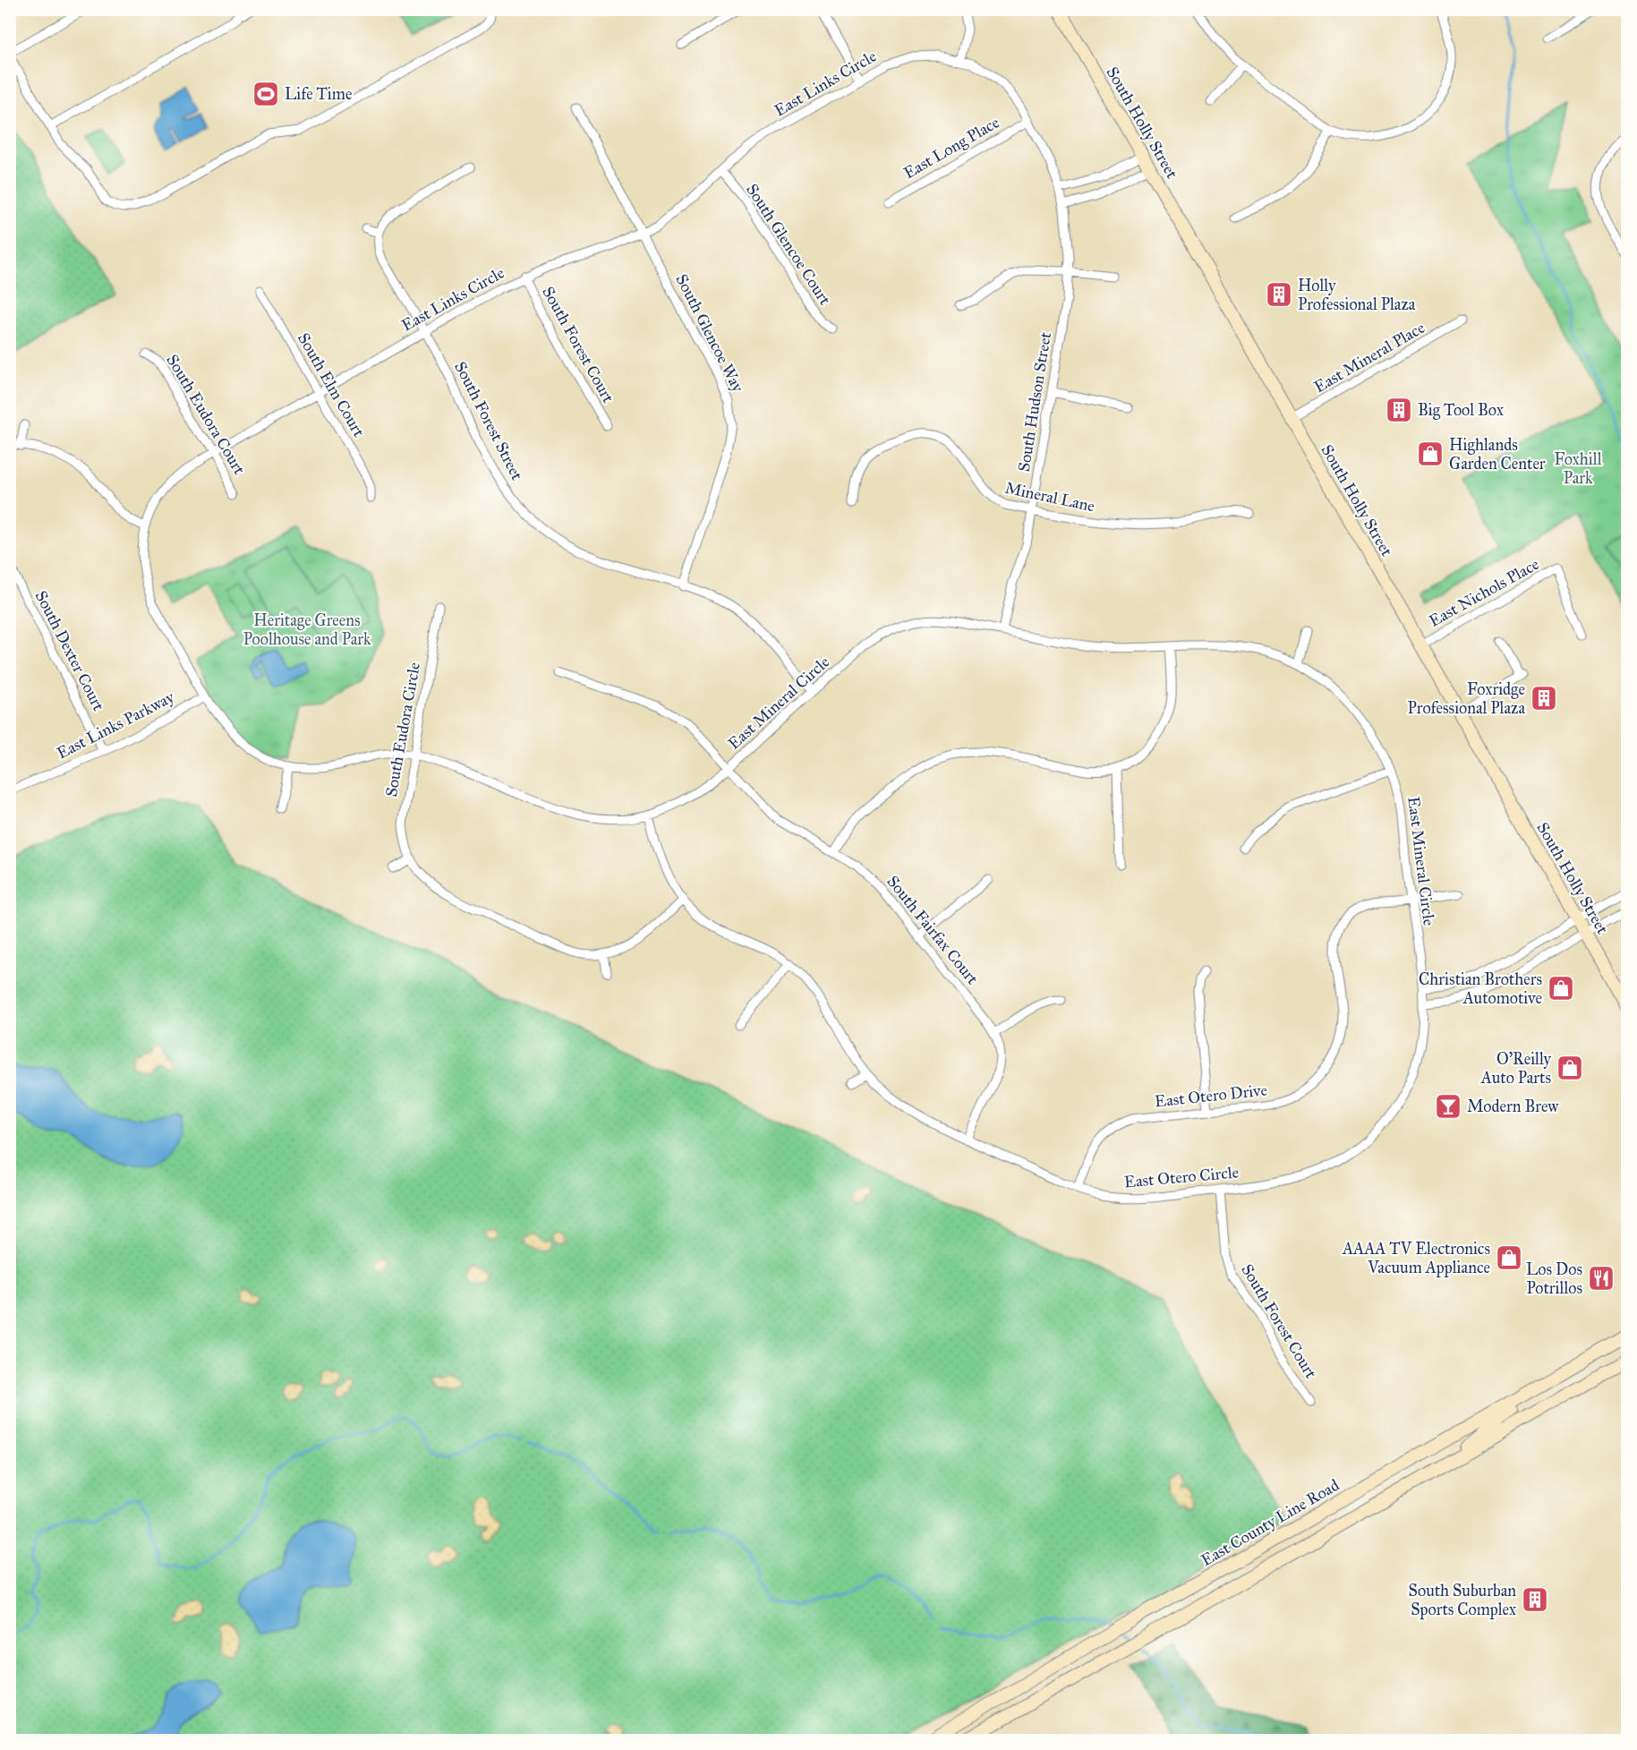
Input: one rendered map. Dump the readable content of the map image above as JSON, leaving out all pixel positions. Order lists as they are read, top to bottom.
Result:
{
  "streets": {
    "main road": ["South Holly Street", "East County Line Road"],
    "street": [
      "East Links Circle",
      "East Long Place",
      "South Glencoe Court",
      "South Glencoe Way",
      "South Forest Court",
      "East Mineral Place",
      "South Elm Court",
      "South Hudson Street",
      "South Eudora Court",
      "South Forest Street",
      "Mineral Lane",
      "East Nichols Place",
      "South Dexter Court",
      "East Mineral Circle",
      "East Links Parkway",
      "South Eudora Circle",
      "South Fairfax Court",
      "East Otero Drive",
      "East Otero Circle"
    ]
  },
  "crossings": [
    ["East Links Circle", "South Glencoe Court"],
    ["East Links Circle", "South Glencoe Way"],
    ["East Links Circle", "South Forest Court"],
    ["East Links Circle", "South Elm Court"],
    ["East Links Circle", "South Hudson Street"],
    ["East Links Circle", "South Eudora Court"],
    ["East Links Circle", "South Forest Street"],
    ["East Links Circle", "East Mineral Circle"],
    ["East Links Circle", "East Links Parkway"],
    ["South Holly Street", "East Mineral Place"],
    ["South Holly Street", "East Nichols Place"],
    ["East Long Place", "South Hudson Street"],
    ["South Glencoe Way", "South Forest Street"],
    ["South Forest Court", "East Otero Circle"],
    ["South Hudson Street", "Mineral Lane"],
    ["South Hudson Street", "East Mineral Circle"],
    ["South Forest Street", "East Mineral Circle"],
    ["South Dexter Court", "East Links Parkway"],
    ["East Mineral Circle", "East Links Parkway"],
    ["East Mineral Circle", "South Eudora Circle"],
    ["East Mineral Circle", "South Fairfax Court"],
    ["East Mineral Circle", "East Otero Drive"],
    ["East Mineral Circle", "East Otero Circle"],
    ["South Eudora Circle", "East Otero Circle"],
    ["South Fairfax Court", "East Otero Circle"],
    ["East Otero Drive", "East Otero Circle"]
  ],
  "parks": ["Foxhill Park", "Heritage Greens Poolhouse and Park"],
  "places": {
    "sports": ["Life Time"],
    "building": [
      "Holly Professional Plaza",
      "Big Tool Box",
      "Foxridge Professional Plaza",
      "South Suburban Sports Complex"
    ],
    "shop": [
      "Highlands Garden Center",
      "Christian Brothers Automotive",
      "O'Reilly Auto Parts",
      "AAAA TV Electronics Vacuum Appliance"
    ],
    "bar": ["Modern Brew"],
    "restaurant": ["Los Dos Potrillos"]
  }
}
